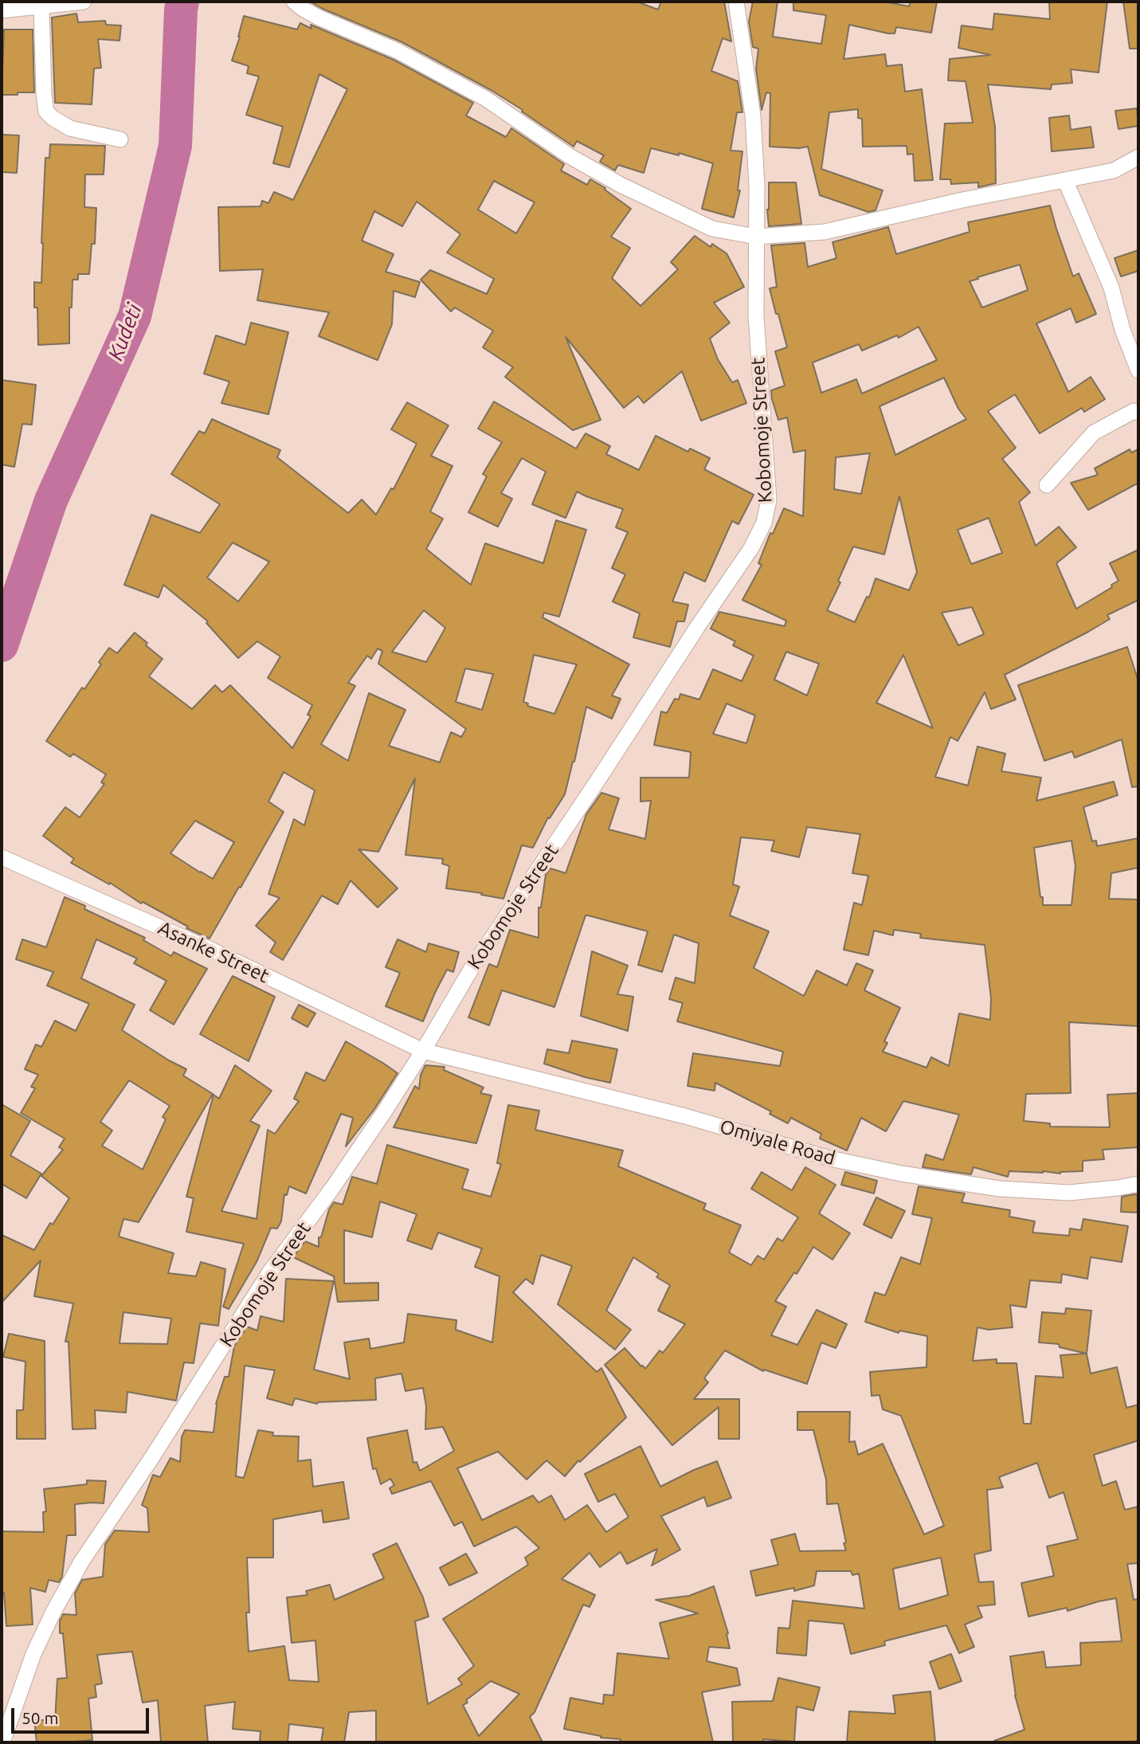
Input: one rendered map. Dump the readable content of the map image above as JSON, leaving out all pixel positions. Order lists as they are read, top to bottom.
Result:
{
  "streets": {
    "street": ["Kobomoje Street", "Asanke Street", "Omiyale Road"]
  },
  "crossings": [
    ["Kobomoje Street", "Asanke Street"],
    ["Kobomoje Street", "Omiyale Road"],
    ["Asanke Street", "Omiyale Road"]
  ],
  "water": ["Kudeti"],
  "scale_bar": "50 m"
}
